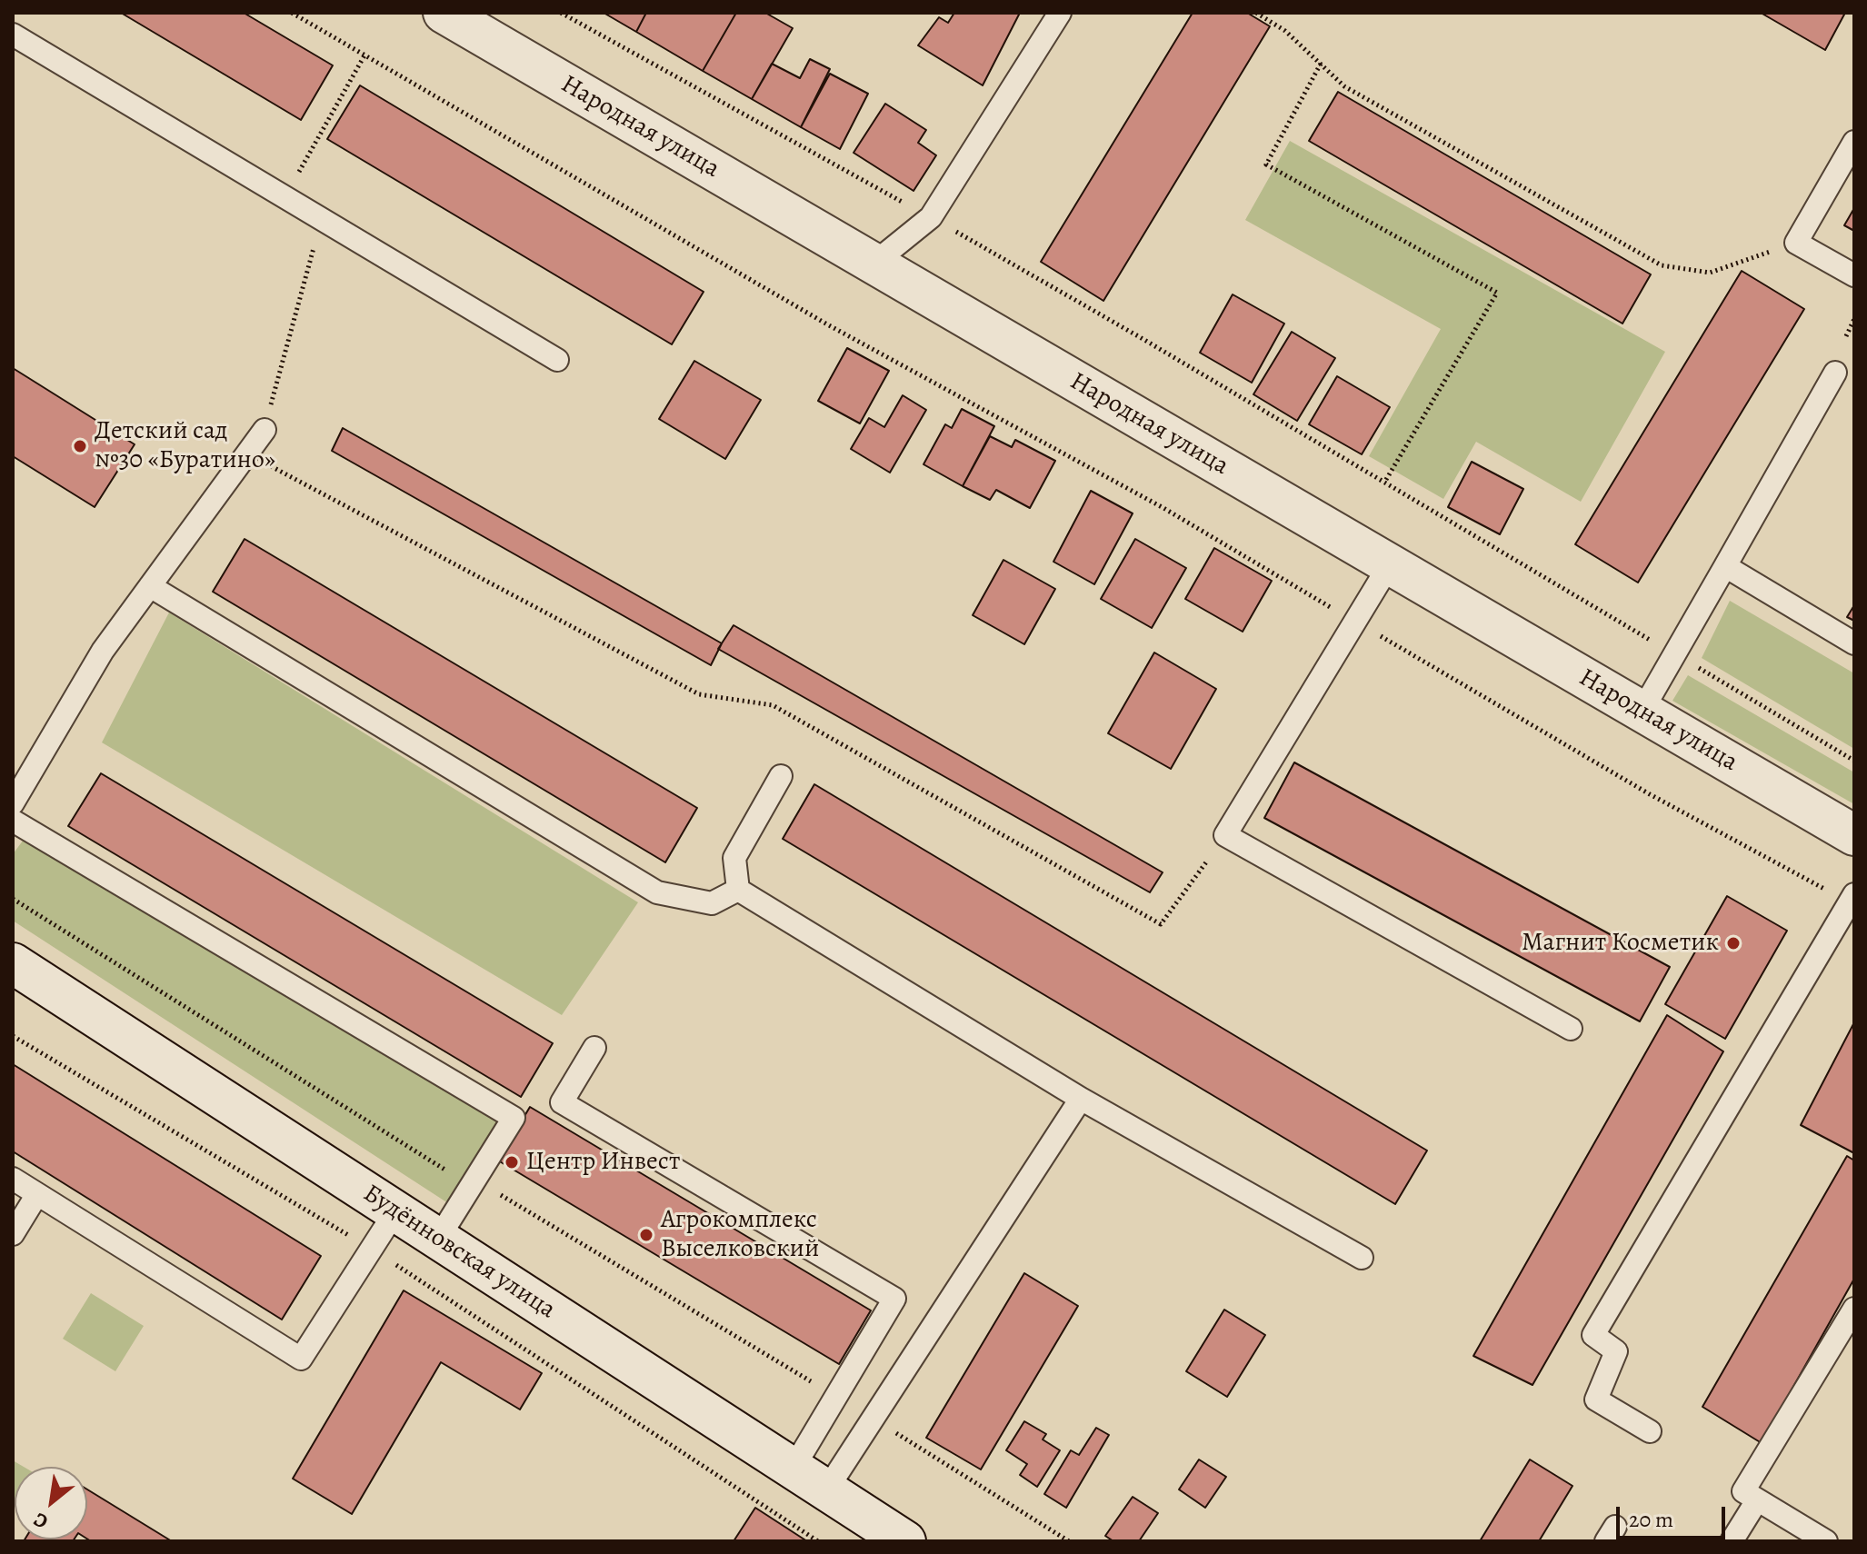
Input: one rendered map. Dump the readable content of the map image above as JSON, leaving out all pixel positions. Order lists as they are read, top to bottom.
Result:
{
  "streets": {
    "street": ["Народная улица", "Будённовская улица"]
  },
  "places": [
    "Детский сад №30 «Буратино»",
    "Магнит Косметик",
    "Центр Инвест",
    "Агрокомплекс Выселковский"
  ],
  "scale_bar": "20 m",
  "north": "bottom left"
}
